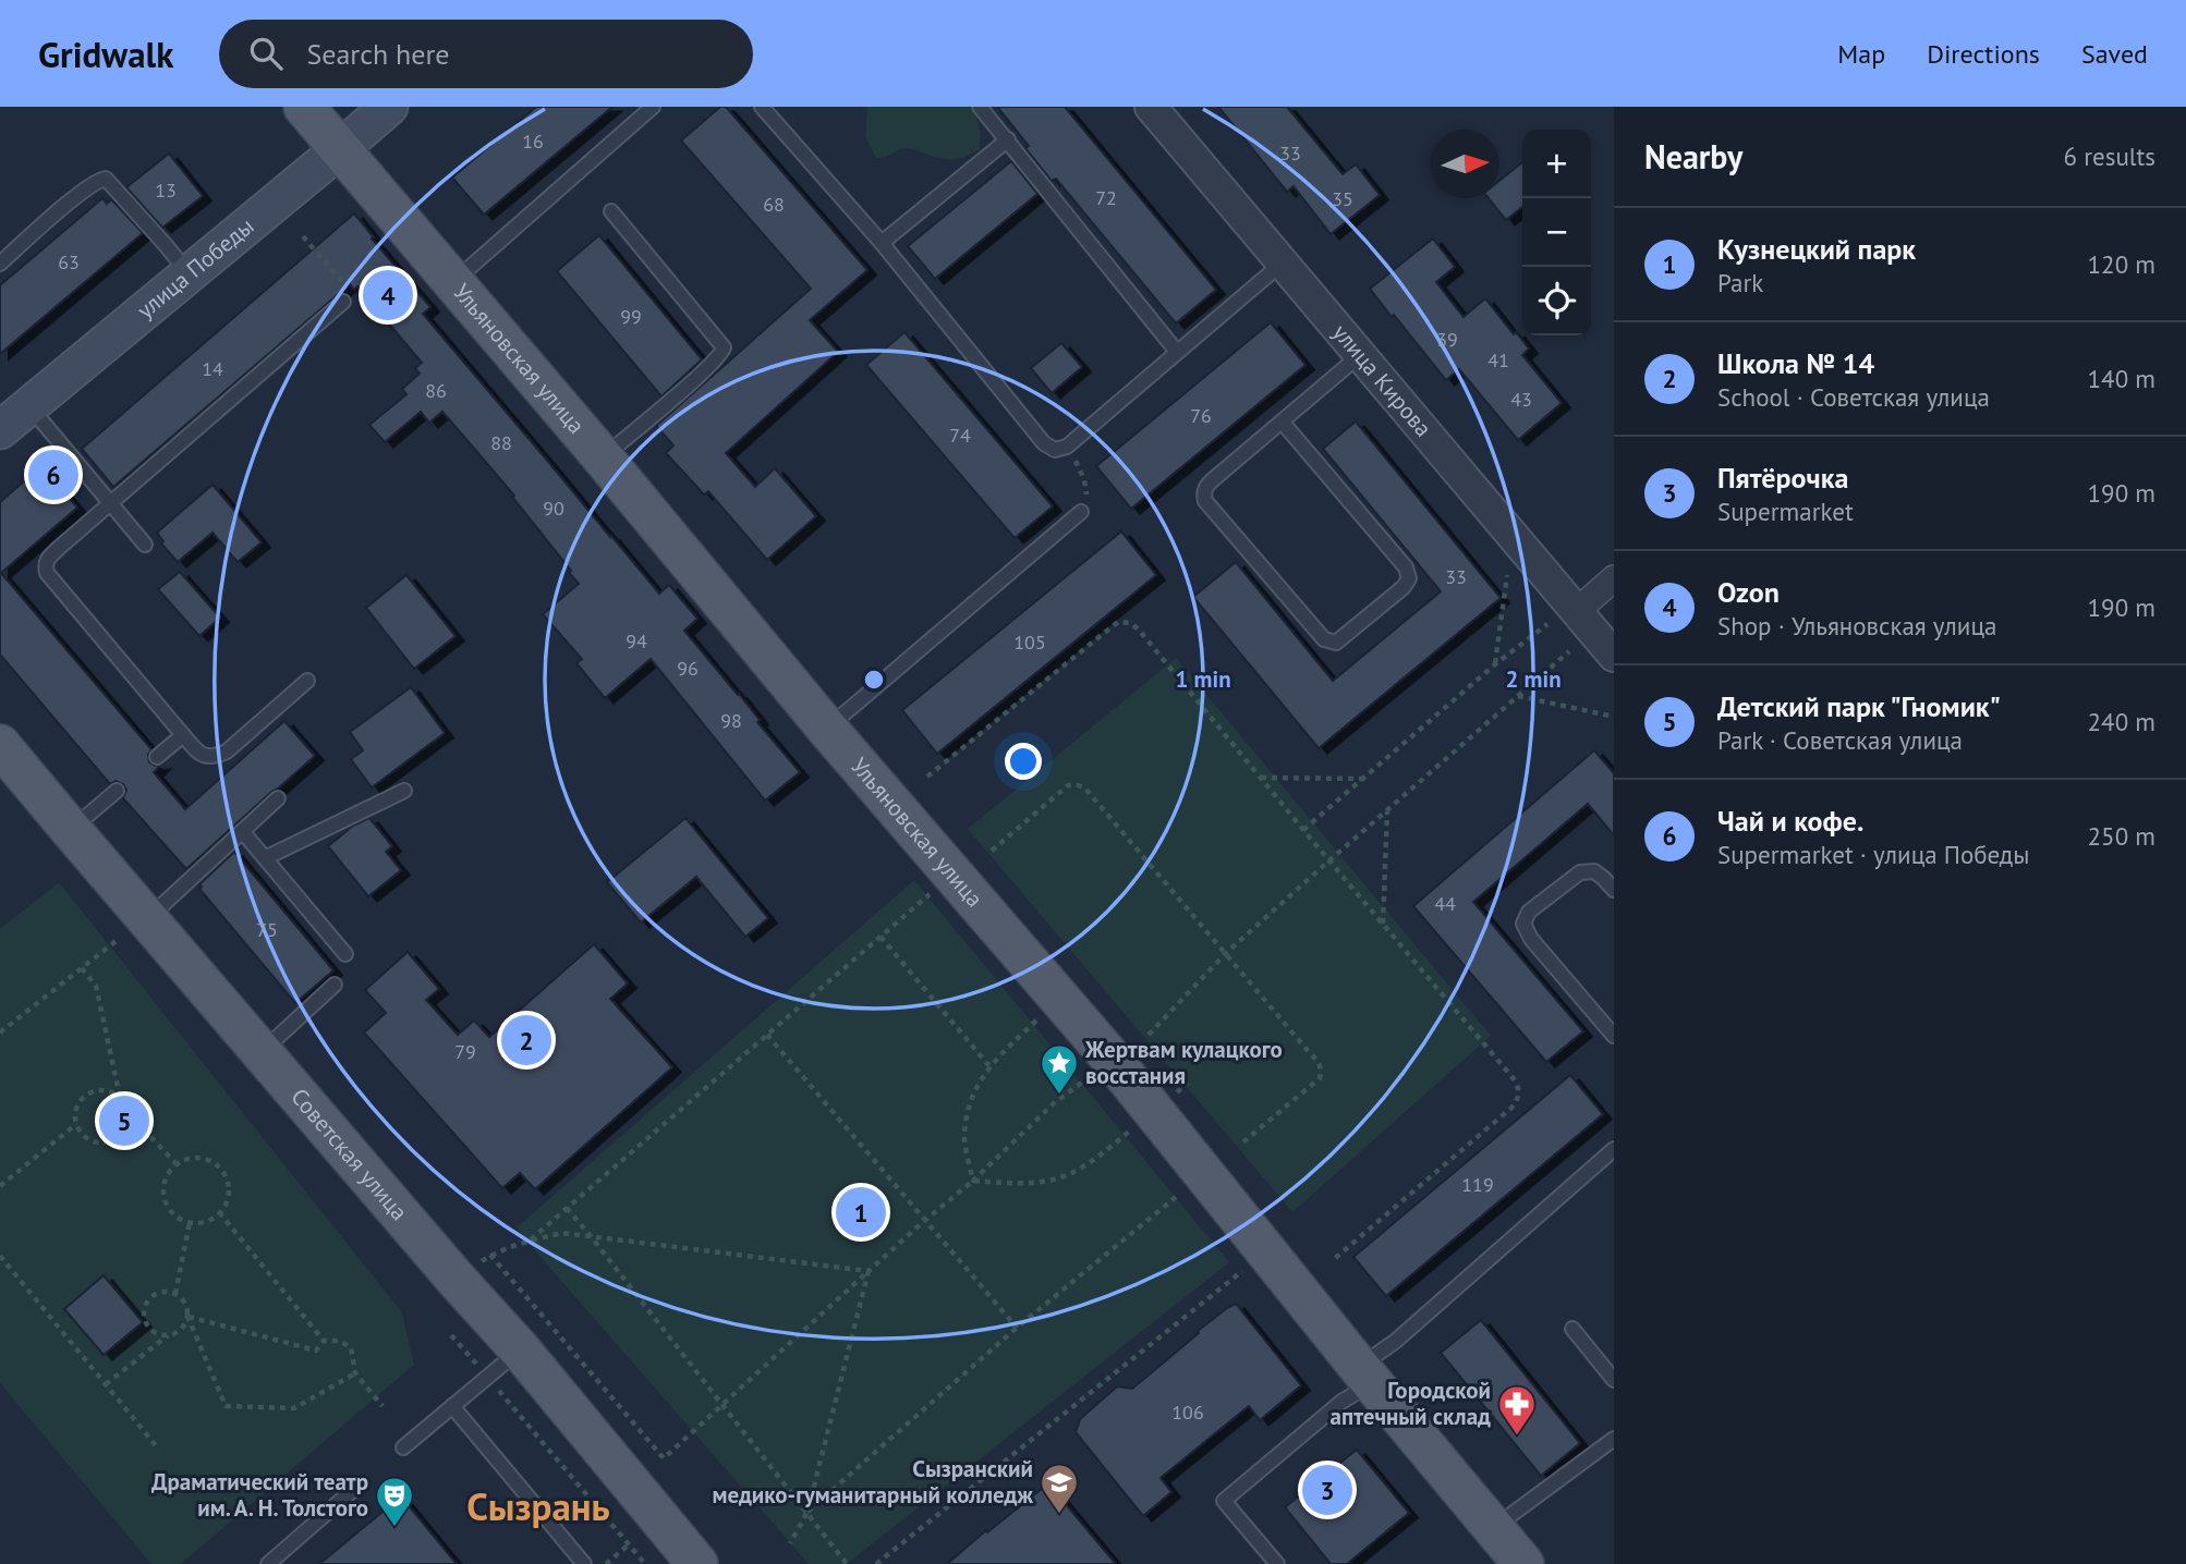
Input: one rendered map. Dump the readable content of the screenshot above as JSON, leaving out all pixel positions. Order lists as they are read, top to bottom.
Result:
{
  "streets": {
    "main road": ["улица Победы", "Ульяновская улица", "Советская улица"],
    "street": ["улица Кирова"]
  },
  "crossings": [
    ["улица Победы", "Ульяновская улица"]
  ],
  "districts": ["Сызрань"],
  "places": {
    "place": ["Жертвам кулацкого восстания"],
    "pharmacy": ["Городской аптечный склад"],
    "school or university": ["Сызранский медико-гуманитарный колледж"],
    "theatre": ["Драматический театр им. А. Н. Толстого"]
  },
  "house_numbers": [
    "16",
    "33",
    "13",
    "72",
    "35",
    "68",
    "63",
    "99",
    "39",
    "41",
    "14",
    "86",
    "43",
    "76",
    "74",
    "88",
    "90",
    "33",
    "94",
    "105",
    "96",
    "98",
    "44",
    "75",
    "79",
    "119",
    "106"
  ],
  "north": "right",
  "page": {
    "header": "Gridwalk",
    "search": "Search here",
    "nav": ["Map", "Directions", "Saved"],
    "heading": ["Nearby", "6 results"],
    "map_buttons": ["+", "−"],
    "list": [
      {
        "mark": "1",
        "name": "Кузнецкий парк",
        "note": "Park",
        "value": "120 m"
      },
      {
        "mark": "2",
        "name": "Школа № 14",
        "note": "School · Советская улица",
        "value": "140 m"
      },
      {
        "mark": "3",
        "name": "Пятёрочка",
        "note": "Supermarket",
        "value": "190 m"
      },
      {
        "mark": "4",
        "name": "Ozon",
        "note": "Shop · Ульяновская улица",
        "value": "190 m"
      },
      {
        "mark": "5",
        "name": "Детский парк \"Гномик\"",
        "note": "Park · Советская улица",
        "value": "240 m"
      },
      {
        "mark": "6",
        "name": "Чай и кофе.",
        "note": "Supermarket · улица Победы",
        "value": "250 m"
      }
    ],
    "pins": [
      "4",
      "6",
      "2",
      "5",
      "1",
      "3"
    ]
  },
  "rings": ["1 min", "2 min"]
}
